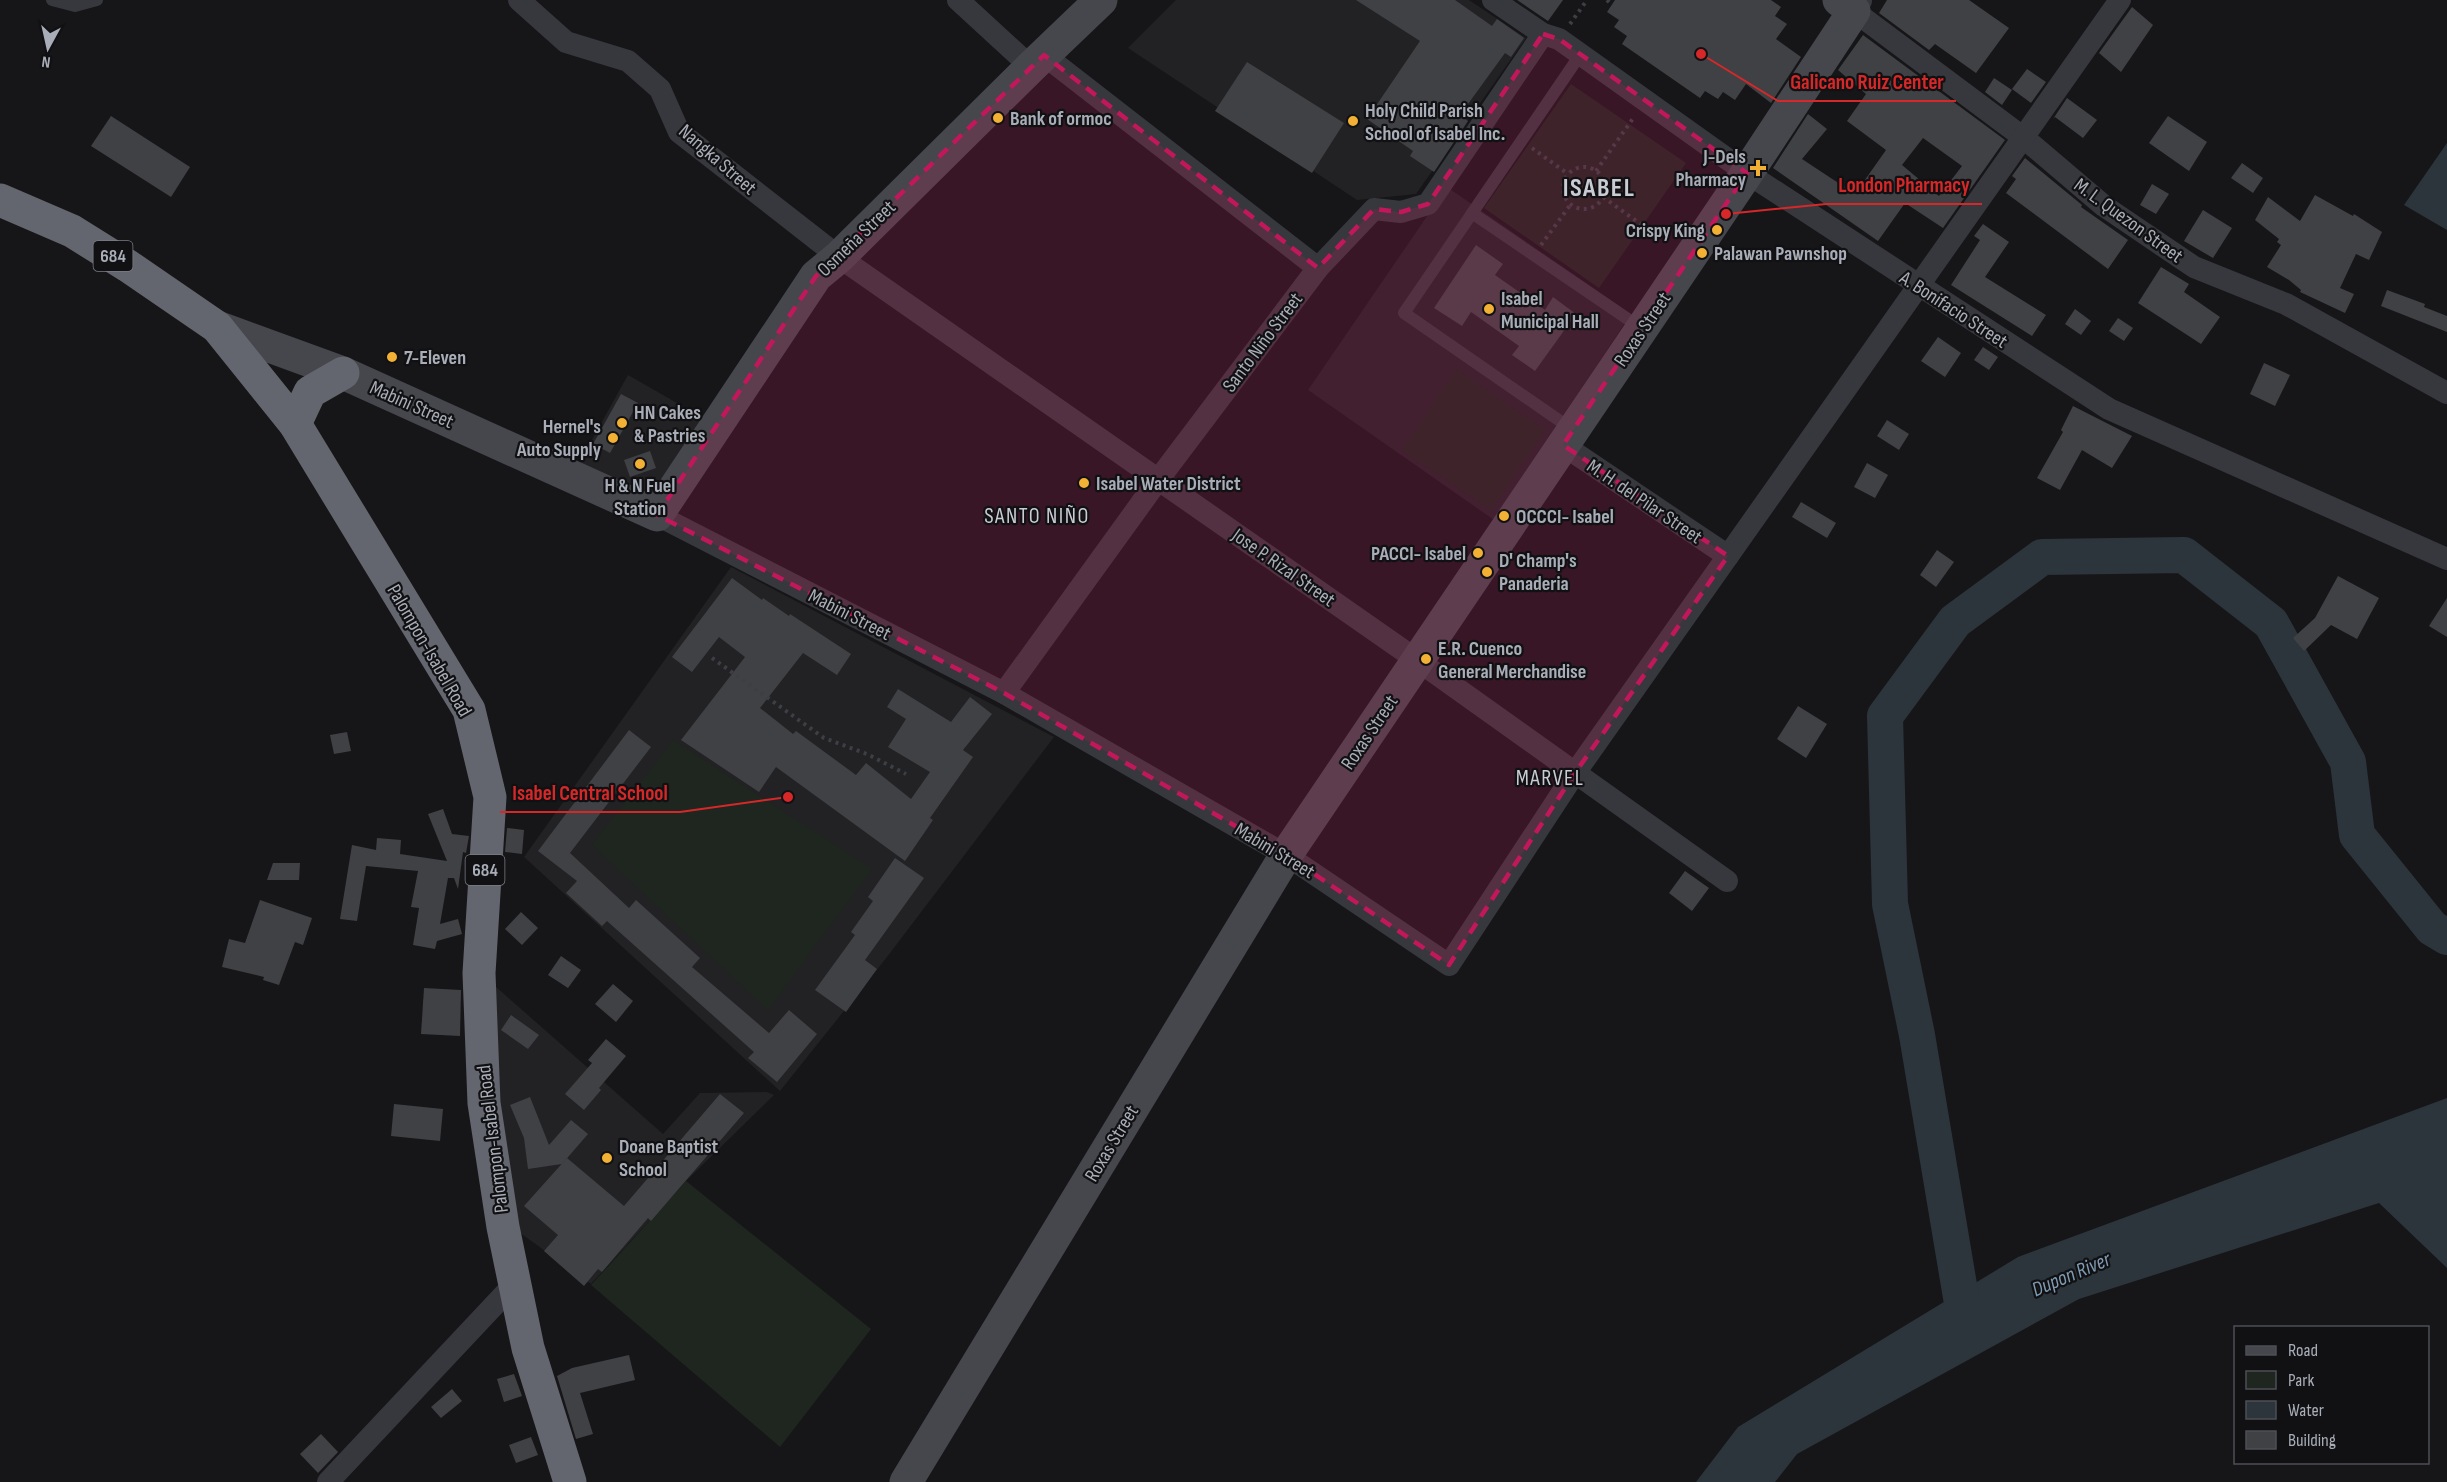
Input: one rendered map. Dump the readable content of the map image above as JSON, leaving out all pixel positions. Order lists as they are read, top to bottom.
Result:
{
  "streets": {
    "highway": ["684", "Palompon-Isabel Road"],
    "street": [
      "Nangka Street",
      "M. L. Quezon Street",
      "Osmeña Street",
      "A. Bonifacio Street",
      "Roxas Street",
      "Santo Niño Street",
      "Mabini Street",
      "M. H. del Pilar Street",
      "Jose P. Rizal Street"
    ]
  },
  "crossings": [
    ["Nangka Street", "Osmeña Street"],
    ["Nangka Street", "Jose P. Rizal Street"],
    ["M. L. Quezon Street", "Roxas Street"],
    ["Osmeña Street", "Mabini Street"],
    ["Osmeña Street", "Jose P. Rizal Street"],
    ["A. Bonifacio Street", "Roxas Street"],
    ["A. Bonifacio Street", "Santo Niño Street"],
    ["Roxas Street", "Mabini Street"],
    ["Roxas Street", "M. H. del Pilar Street"],
    ["Roxas Street", "Jose P. Rizal Street"],
    ["Santo Niño Street", "Mabini Street"],
    ["Santo Niño Street", "Jose P. Rizal Street"],
    ["Mabini Street", "Jose P. Rizal Street"],
    ["Mabini Street", "Palompon-Isabel Road"]
  ],
  "districts": ["ISABEL", "SANTO NIÑO", "MARVEL"],
  "water": ["Dupon River"],
  "places": {
    "other": [
      "Galicano Ruiz Center",
      "Bank of ormoc",
      "Holy Child Parish School of Isabel Inc.",
      "London Pharmacy",
      "Crispy King",
      "Palawan Pawnshop",
      "Isabel Municipal Hall",
      "7-Eleven",
      "HN Cakes & Pastries",
      "Hernel's Auto Supply",
      "H & N Fuel Station",
      "Isabel Water District",
      "OCCCI- Isabel",
      "PACCI- Isabel",
      "D' Champ's Panaderia",
      "E.R. Cuenco General Merchandise",
      "Isabel Central School",
      "Doane Baptist School"
    ],
    "health": ["J-Dels Pharmacy"]
  },
  "legend": [
    "Road",
    "Park",
    "Water",
    "Building"
  ],
  "north": "bottom"
}
